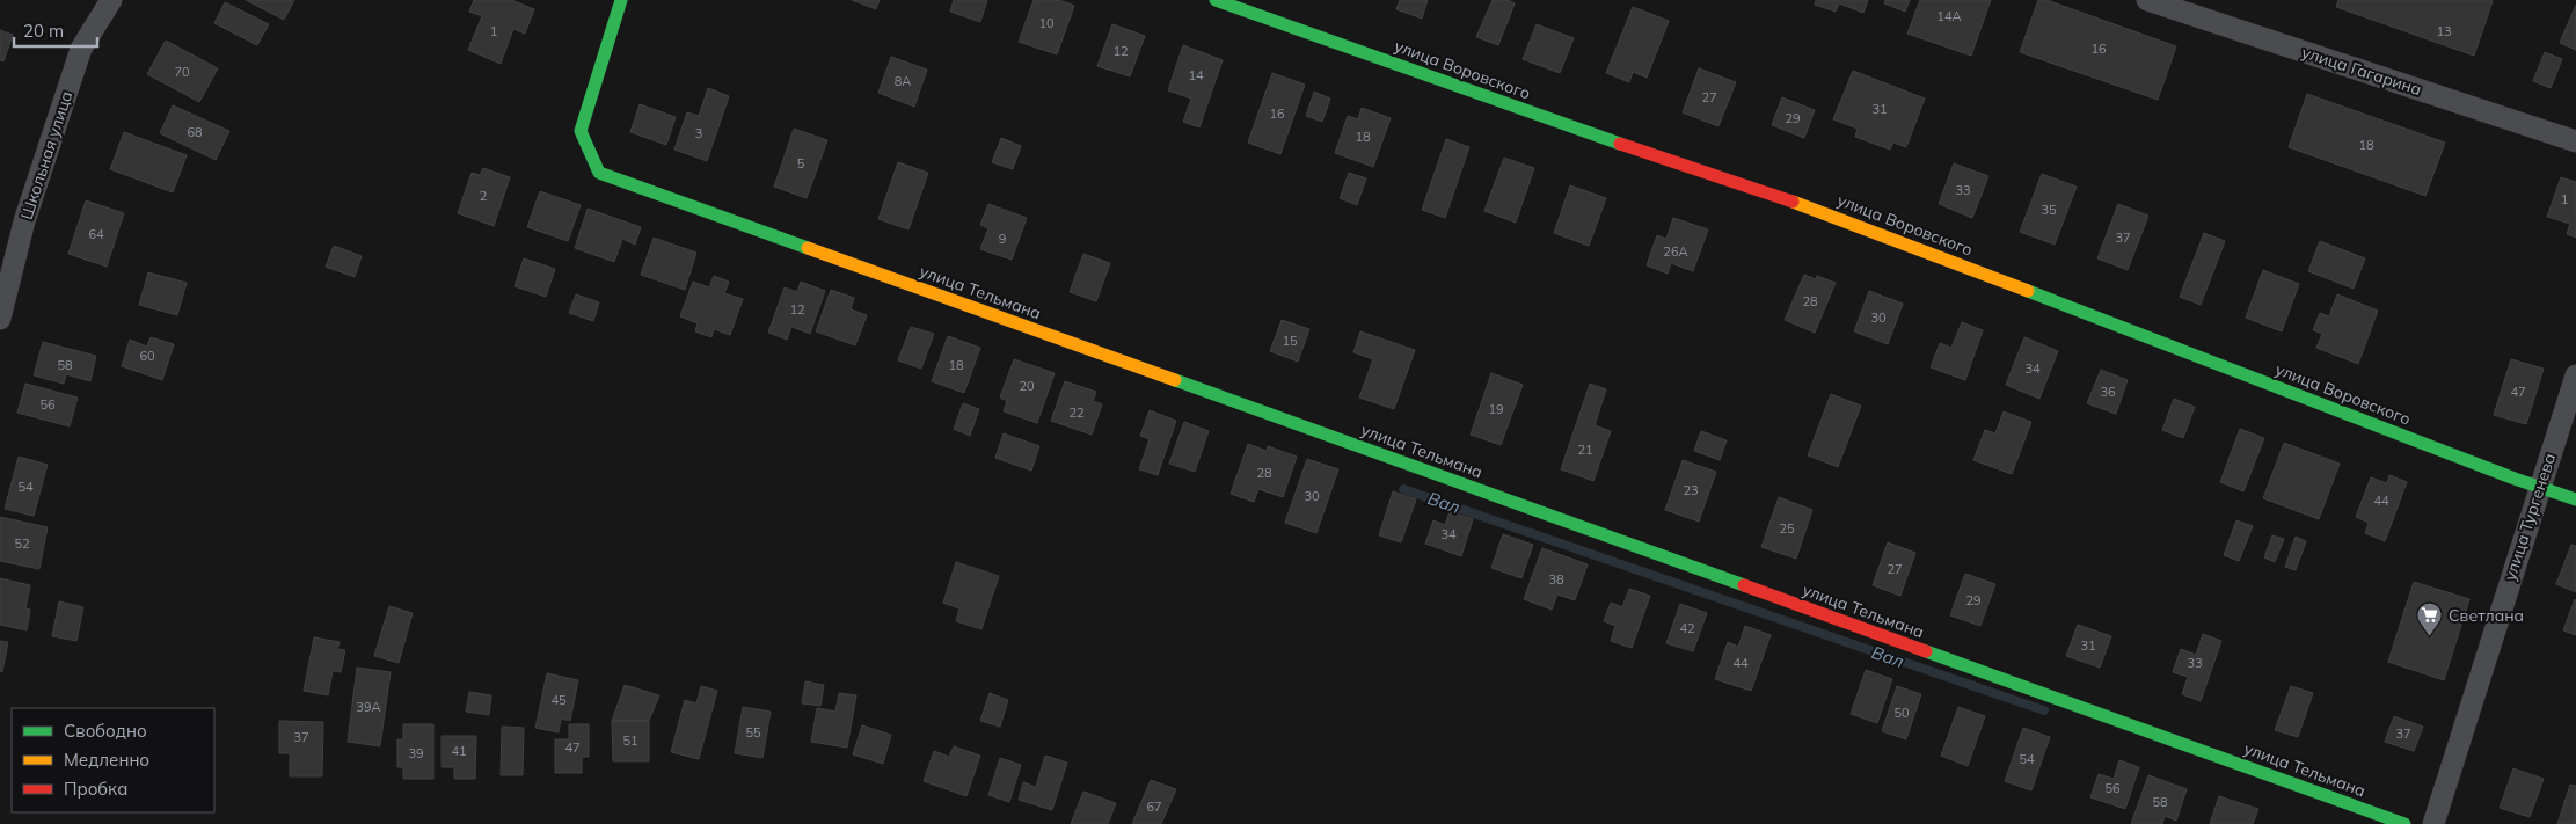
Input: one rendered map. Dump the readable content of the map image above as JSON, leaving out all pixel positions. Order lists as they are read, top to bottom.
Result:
{
  "streets": {
    "street": [
      "улица Воровского",
      "улица Гагарина",
      "Школьная улица",
      "улица Тельмана",
      "улица Тургенева"
    ]
  },
  "crossings": [
    ["улица Воровского", "улица Тургенева"]
  ],
  "water": ["Вал"],
  "places": {
    "supermarket": ["Светлана"]
  },
  "house_numbers": [
    "14А",
    "10",
    "1",
    "13",
    "16",
    "12",
    "70",
    "14",
    "8А",
    "27",
    "31",
    "16",
    "29",
    "68",
    "3",
    "18",
    "18",
    "5",
    "33",
    "2",
    "1",
    "35",
    "64",
    "37",
    "9",
    "26А",
    "28",
    "12",
    "30",
    "15",
    "60",
    "58",
    "18",
    "34",
    "20",
    "36",
    "47",
    "56",
    "19",
    "22",
    "21",
    "28",
    "54",
    "23",
    "30",
    "44",
    "25",
    "34",
    "52",
    "27",
    "38",
    "29",
    "42",
    "31",
    "44",
    "33",
    "45",
    "39А",
    "50",
    "55",
    "37",
    "37",
    "51",
    "47",
    "41",
    "39",
    "54",
    "56",
    "58",
    "67"
  ],
  "legend": ["Свободно", "Медленно", "Пробка"],
  "scale_bar": "20 m"
}
